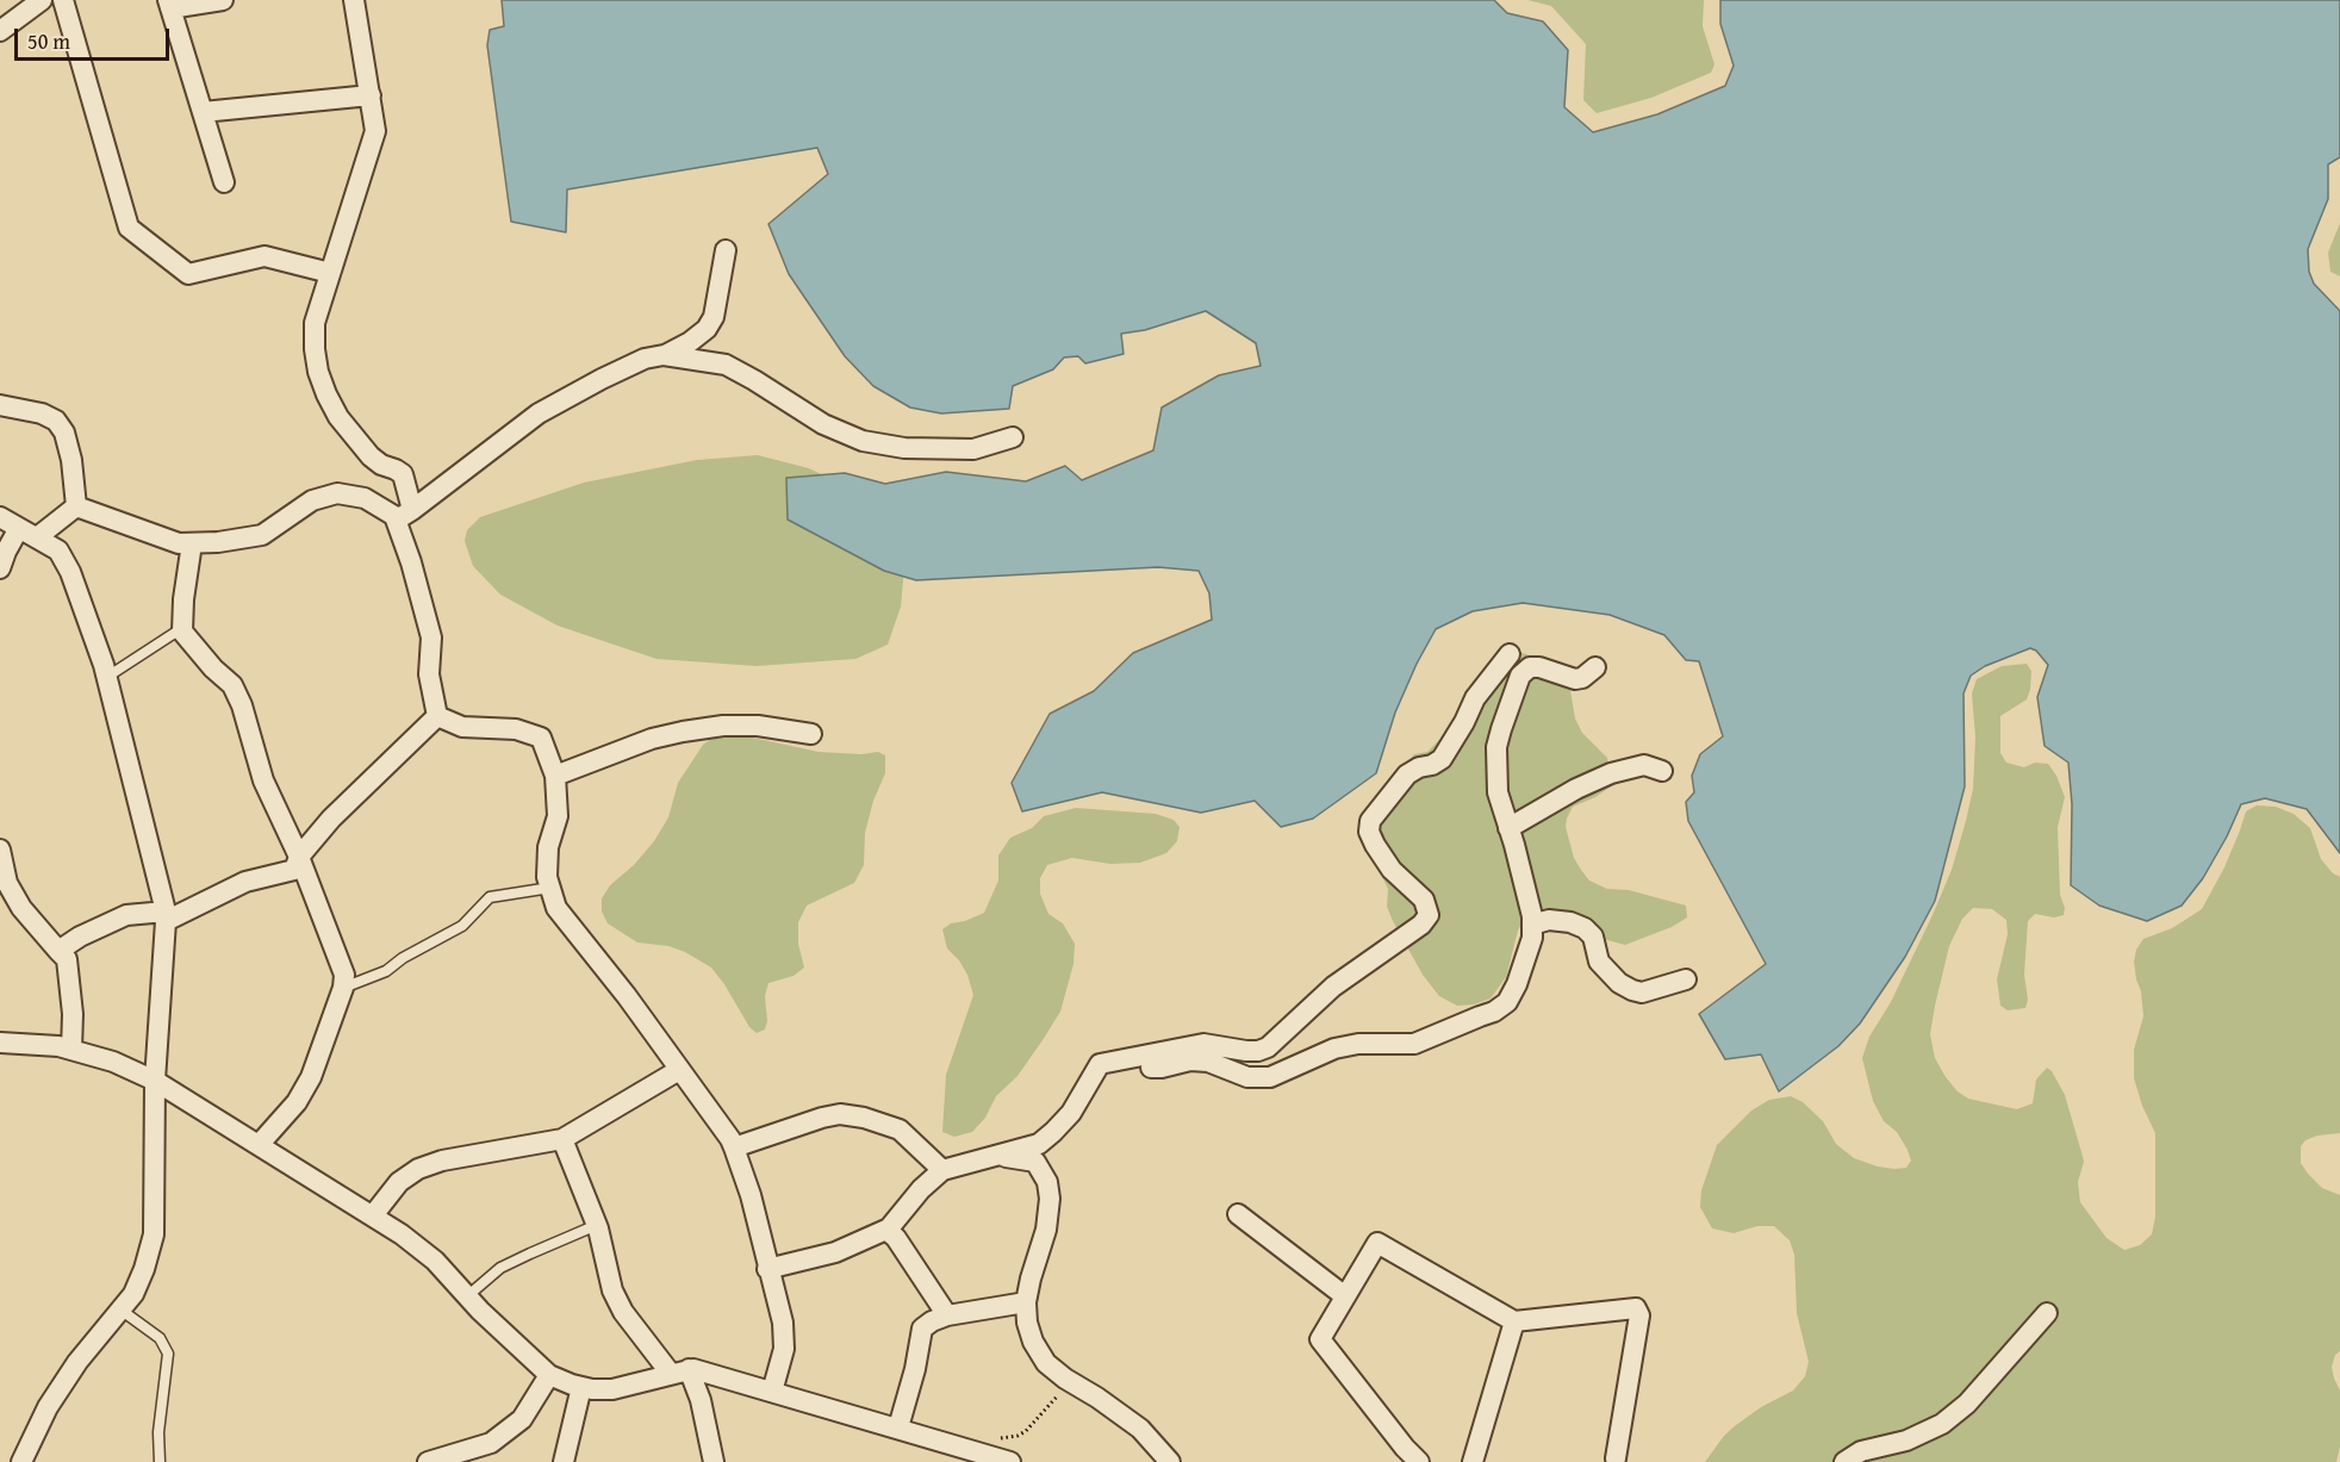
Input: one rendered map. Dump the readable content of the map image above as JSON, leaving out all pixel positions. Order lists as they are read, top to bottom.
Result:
{
  "scale_bar": "50 m"
}
